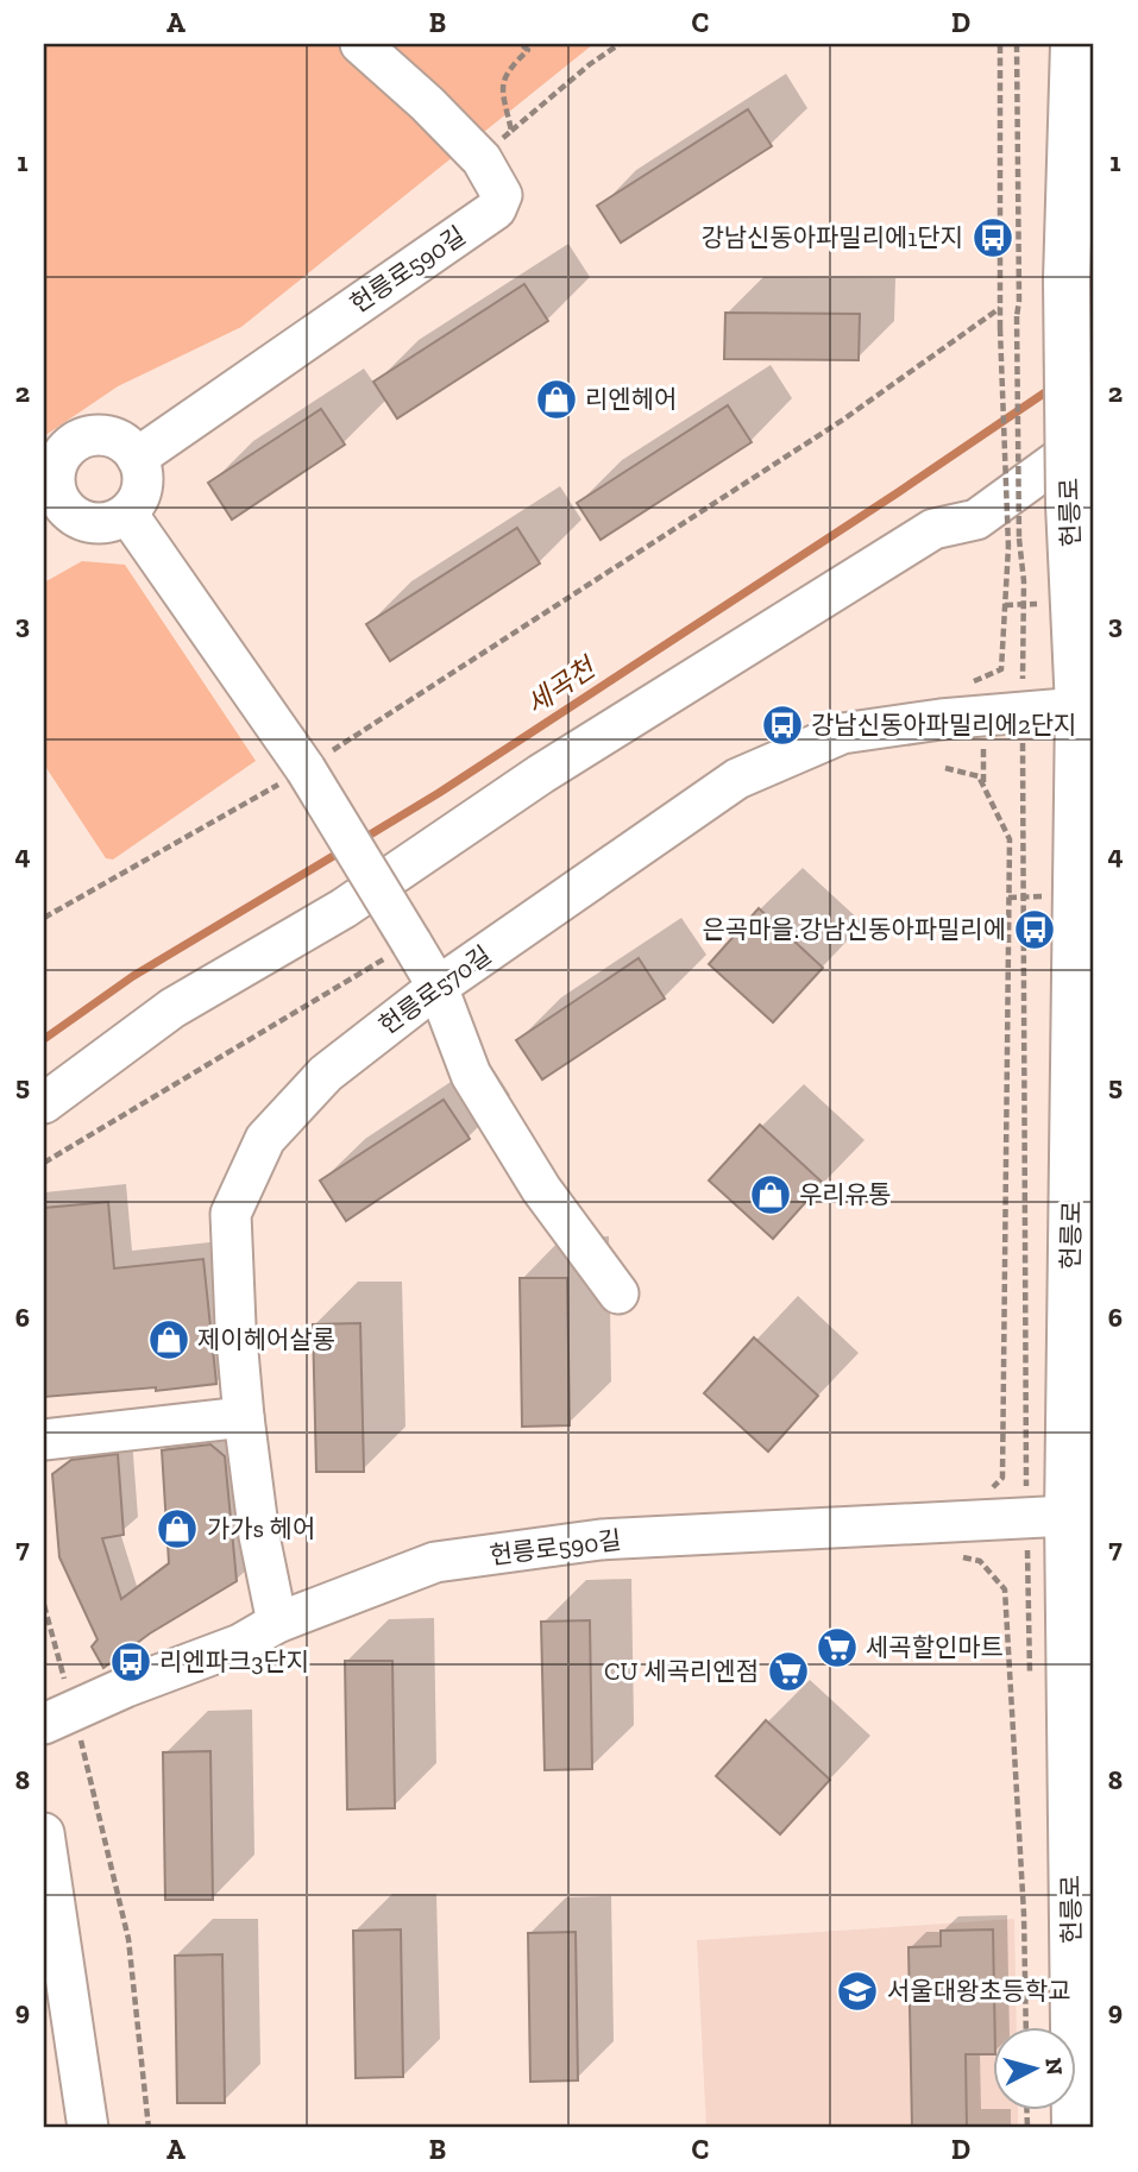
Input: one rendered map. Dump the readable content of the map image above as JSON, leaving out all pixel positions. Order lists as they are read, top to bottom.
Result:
{
  "streets": {
    "main road": ["헌릉로"],
    "street": ["헌릉로590길", "헌릉로570길"]
  },
  "crossings": [
    ["헌릉로590길", "헌릉로"],
    ["헌릉로590길", "헌릉로570길"],
    ["헌릉로", "헌릉로570길"]
  ],
  "water": ["세곡천"],
  "places": {
    "bus stop": [
      "강남신동아파밀리에1단지",
      "강남신동아파밀리에2단지",
      "은곡마을.강남신동아파밀리에",
      "리엔파크3단지"
    ],
    "shop": [
      "리엔헤어",
      "우리유통",
      "제이헤어살롱",
      "가가s 헤어"
    ],
    "supermarket": ["세곡할인마트", "CU 세곡리엔점"],
    "school or university": ["서울대왕초등학교"]
  },
  "north": "right",
  "grid": {
    "columns": [
      "A",
      "B",
      "C",
      "D"
    ],
    "rows": [
      "1",
      "2",
      "3",
      "4",
      "5",
      "6",
      "7",
      "8",
      "9"
    ]
  }
}
